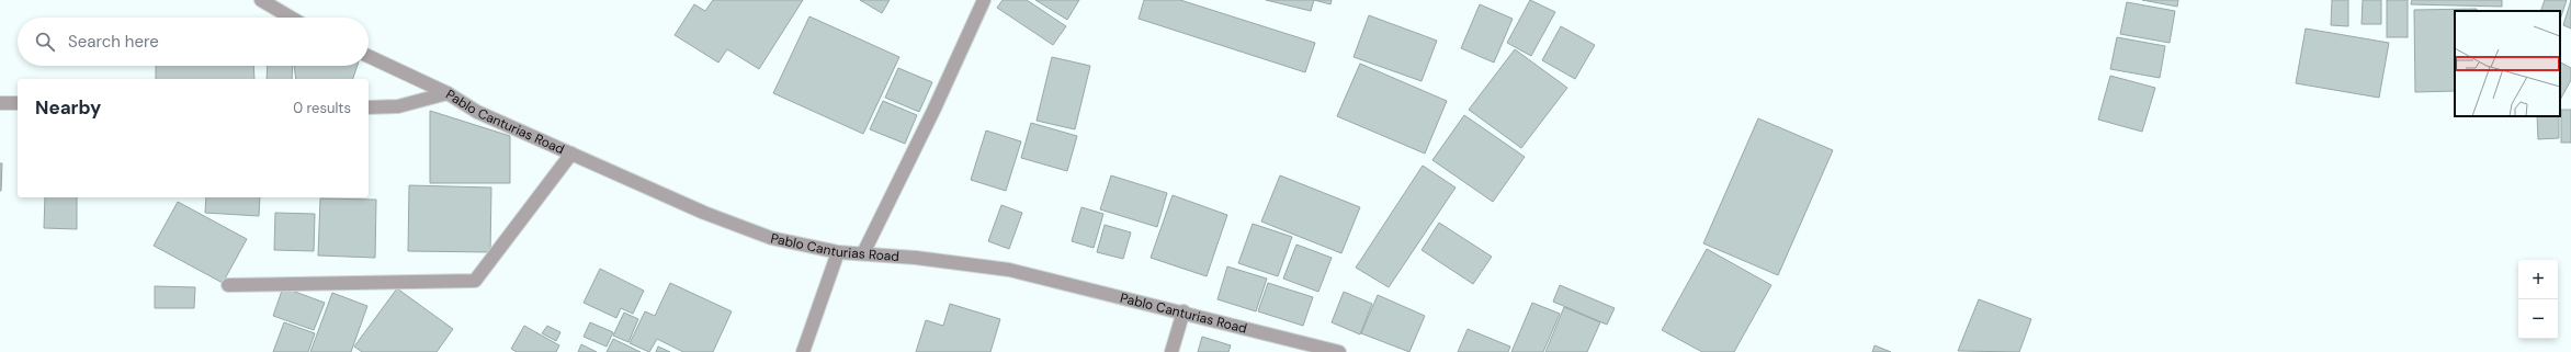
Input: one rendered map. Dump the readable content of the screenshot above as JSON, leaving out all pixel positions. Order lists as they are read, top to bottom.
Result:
{
  "streets": {
    "street": ["Pablo Canturias Road"]
  },
  "page": {
    "search": "Search here",
    "heading": ["Nearby", "0 results"],
    "map_buttons": ["+", "−"]
  }
}
